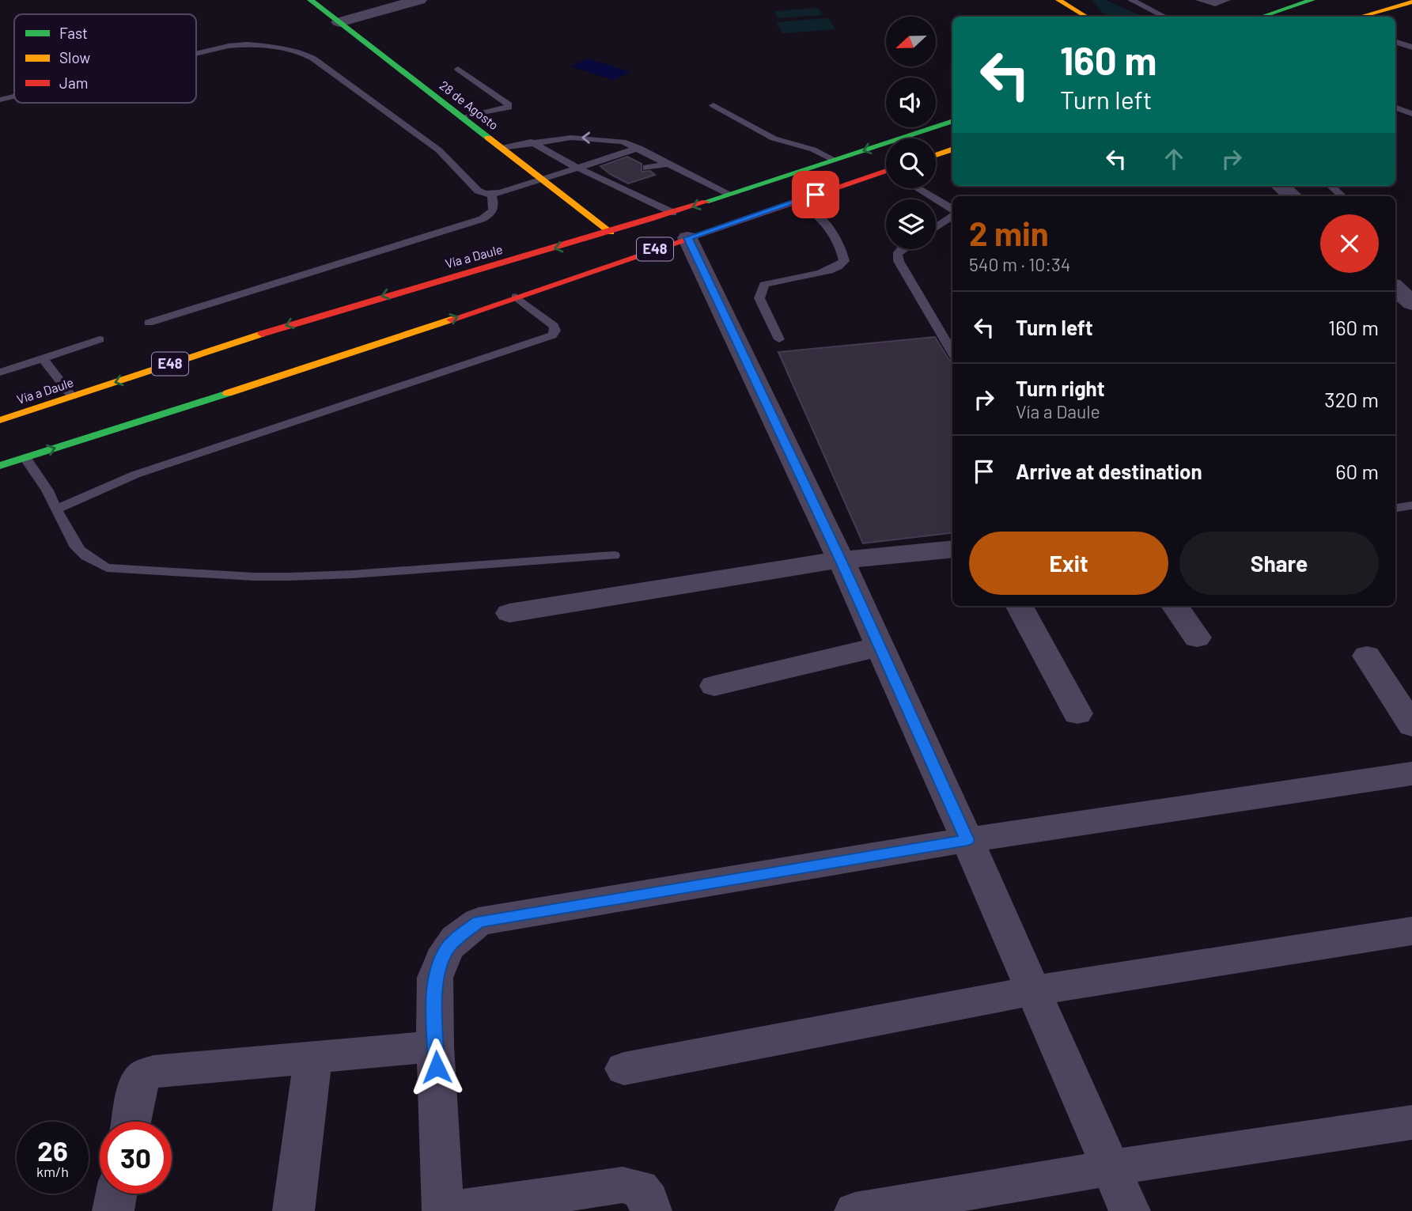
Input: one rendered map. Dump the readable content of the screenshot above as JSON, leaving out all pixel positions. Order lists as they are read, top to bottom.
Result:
{
  "streets": {
    "main road": ["28 de Agosto", "E48", "Vía a Daule"]
  },
  "crossings": [
    ["28 de Agosto", "Vía a Daule"]
  ],
  "legend": ["Fast", "Slow", "Jam"],
  "north": "left",
  "page": {
    "turn": ["160 m", "Turn left"],
    "heading": ["2 min", "540 m · 10:34"],
    "list": [
      {
        "name": "Turn left",
        "value": "160 m"
      },
      {
        "name": "Turn right",
        "note": "Vía a Daule",
        "value": "320 m"
      },
      {
        "name": "Arrive at destination",
        "value": "60 m"
      }
    ],
    "buttons": ["Exit", "Share"],
    "speed": "26 km/h",
    "limit": "30"
  }
}
